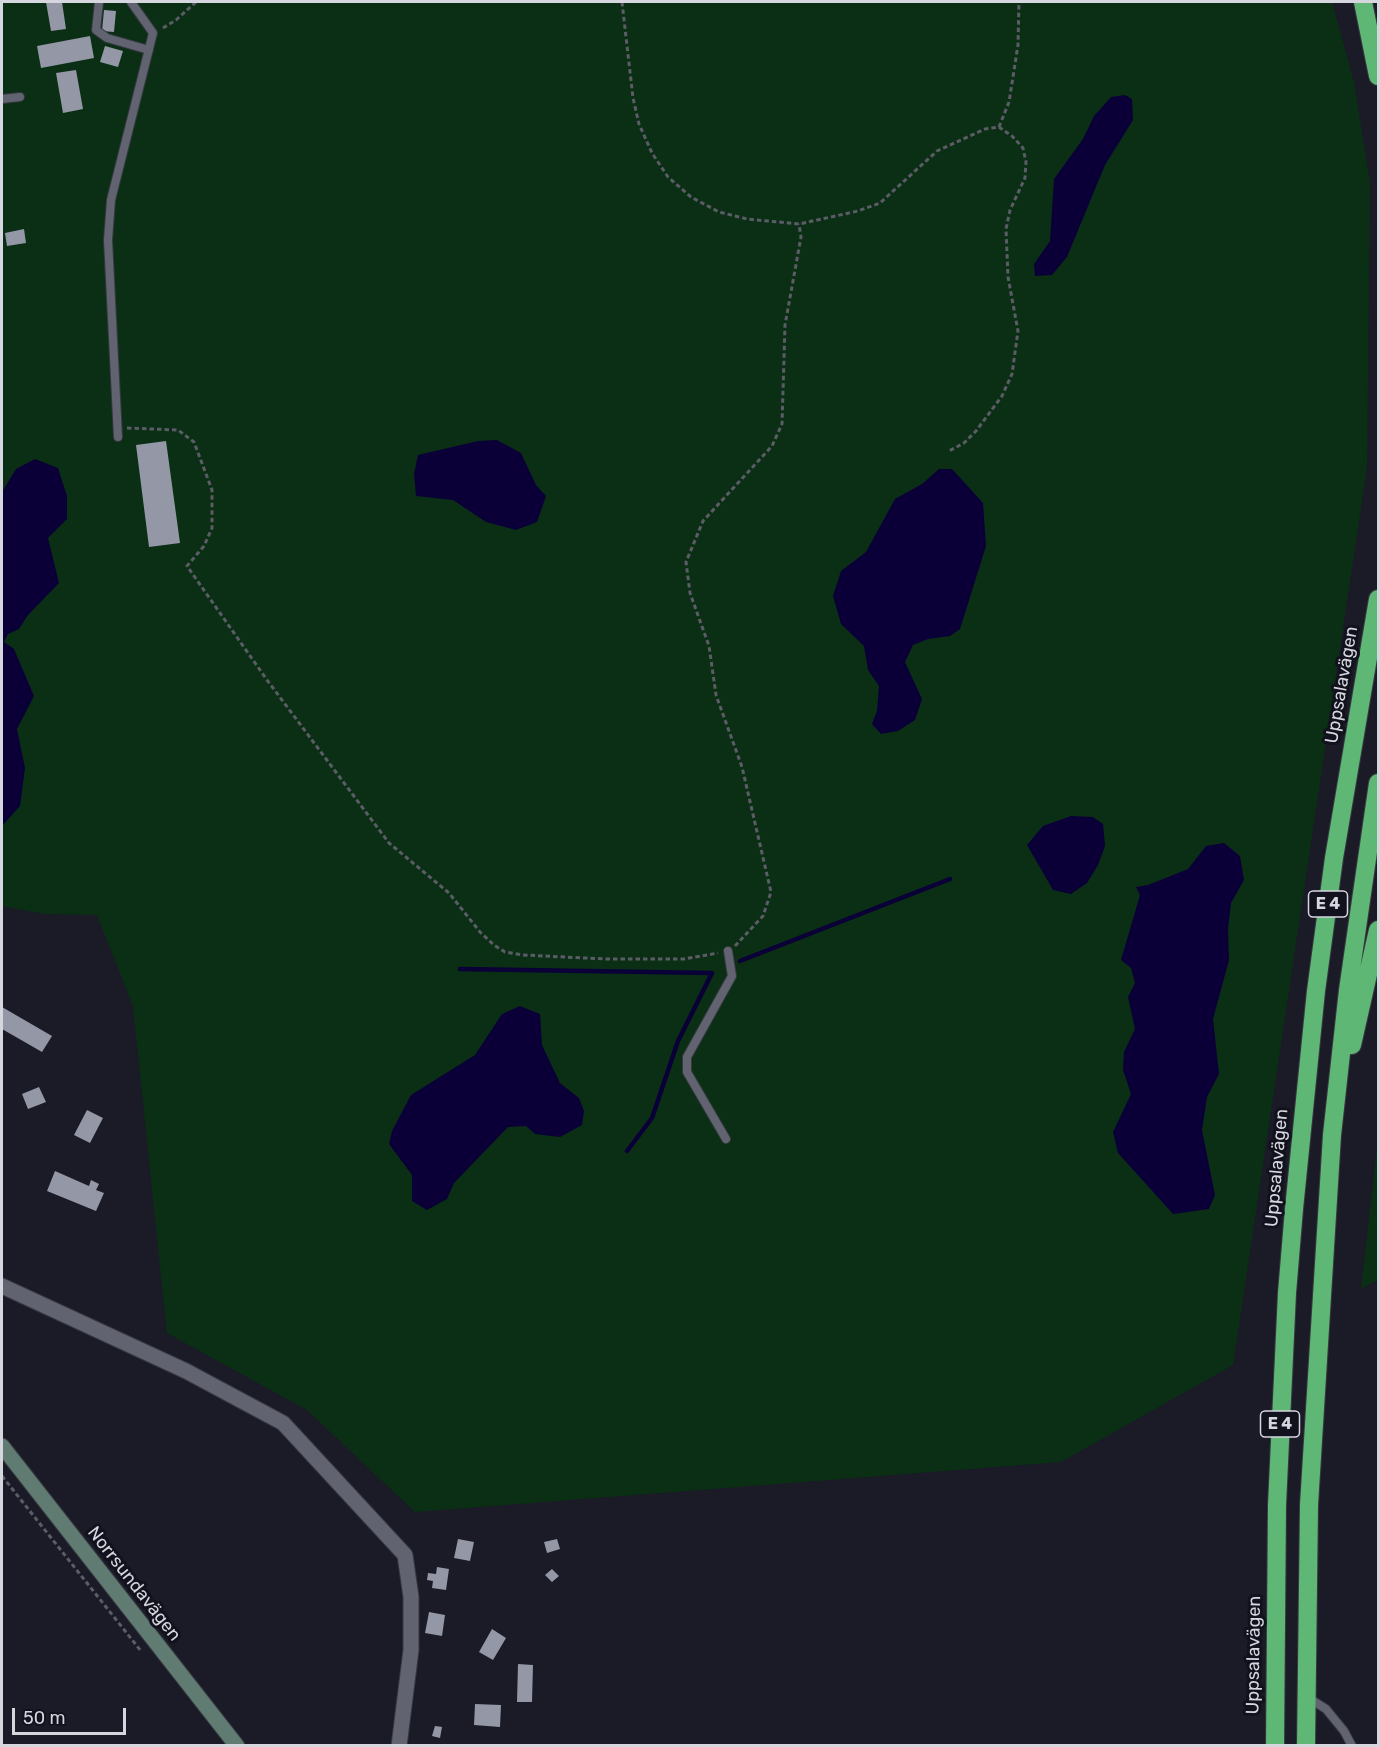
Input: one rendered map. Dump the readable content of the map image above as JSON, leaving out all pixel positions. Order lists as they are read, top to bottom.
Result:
{
  "streets": {
    "highway": ["Uppsalavägen", "E 4"],
    "street": ["Norrsundavägen"]
  },
  "scale_bar": "50 m"
}
